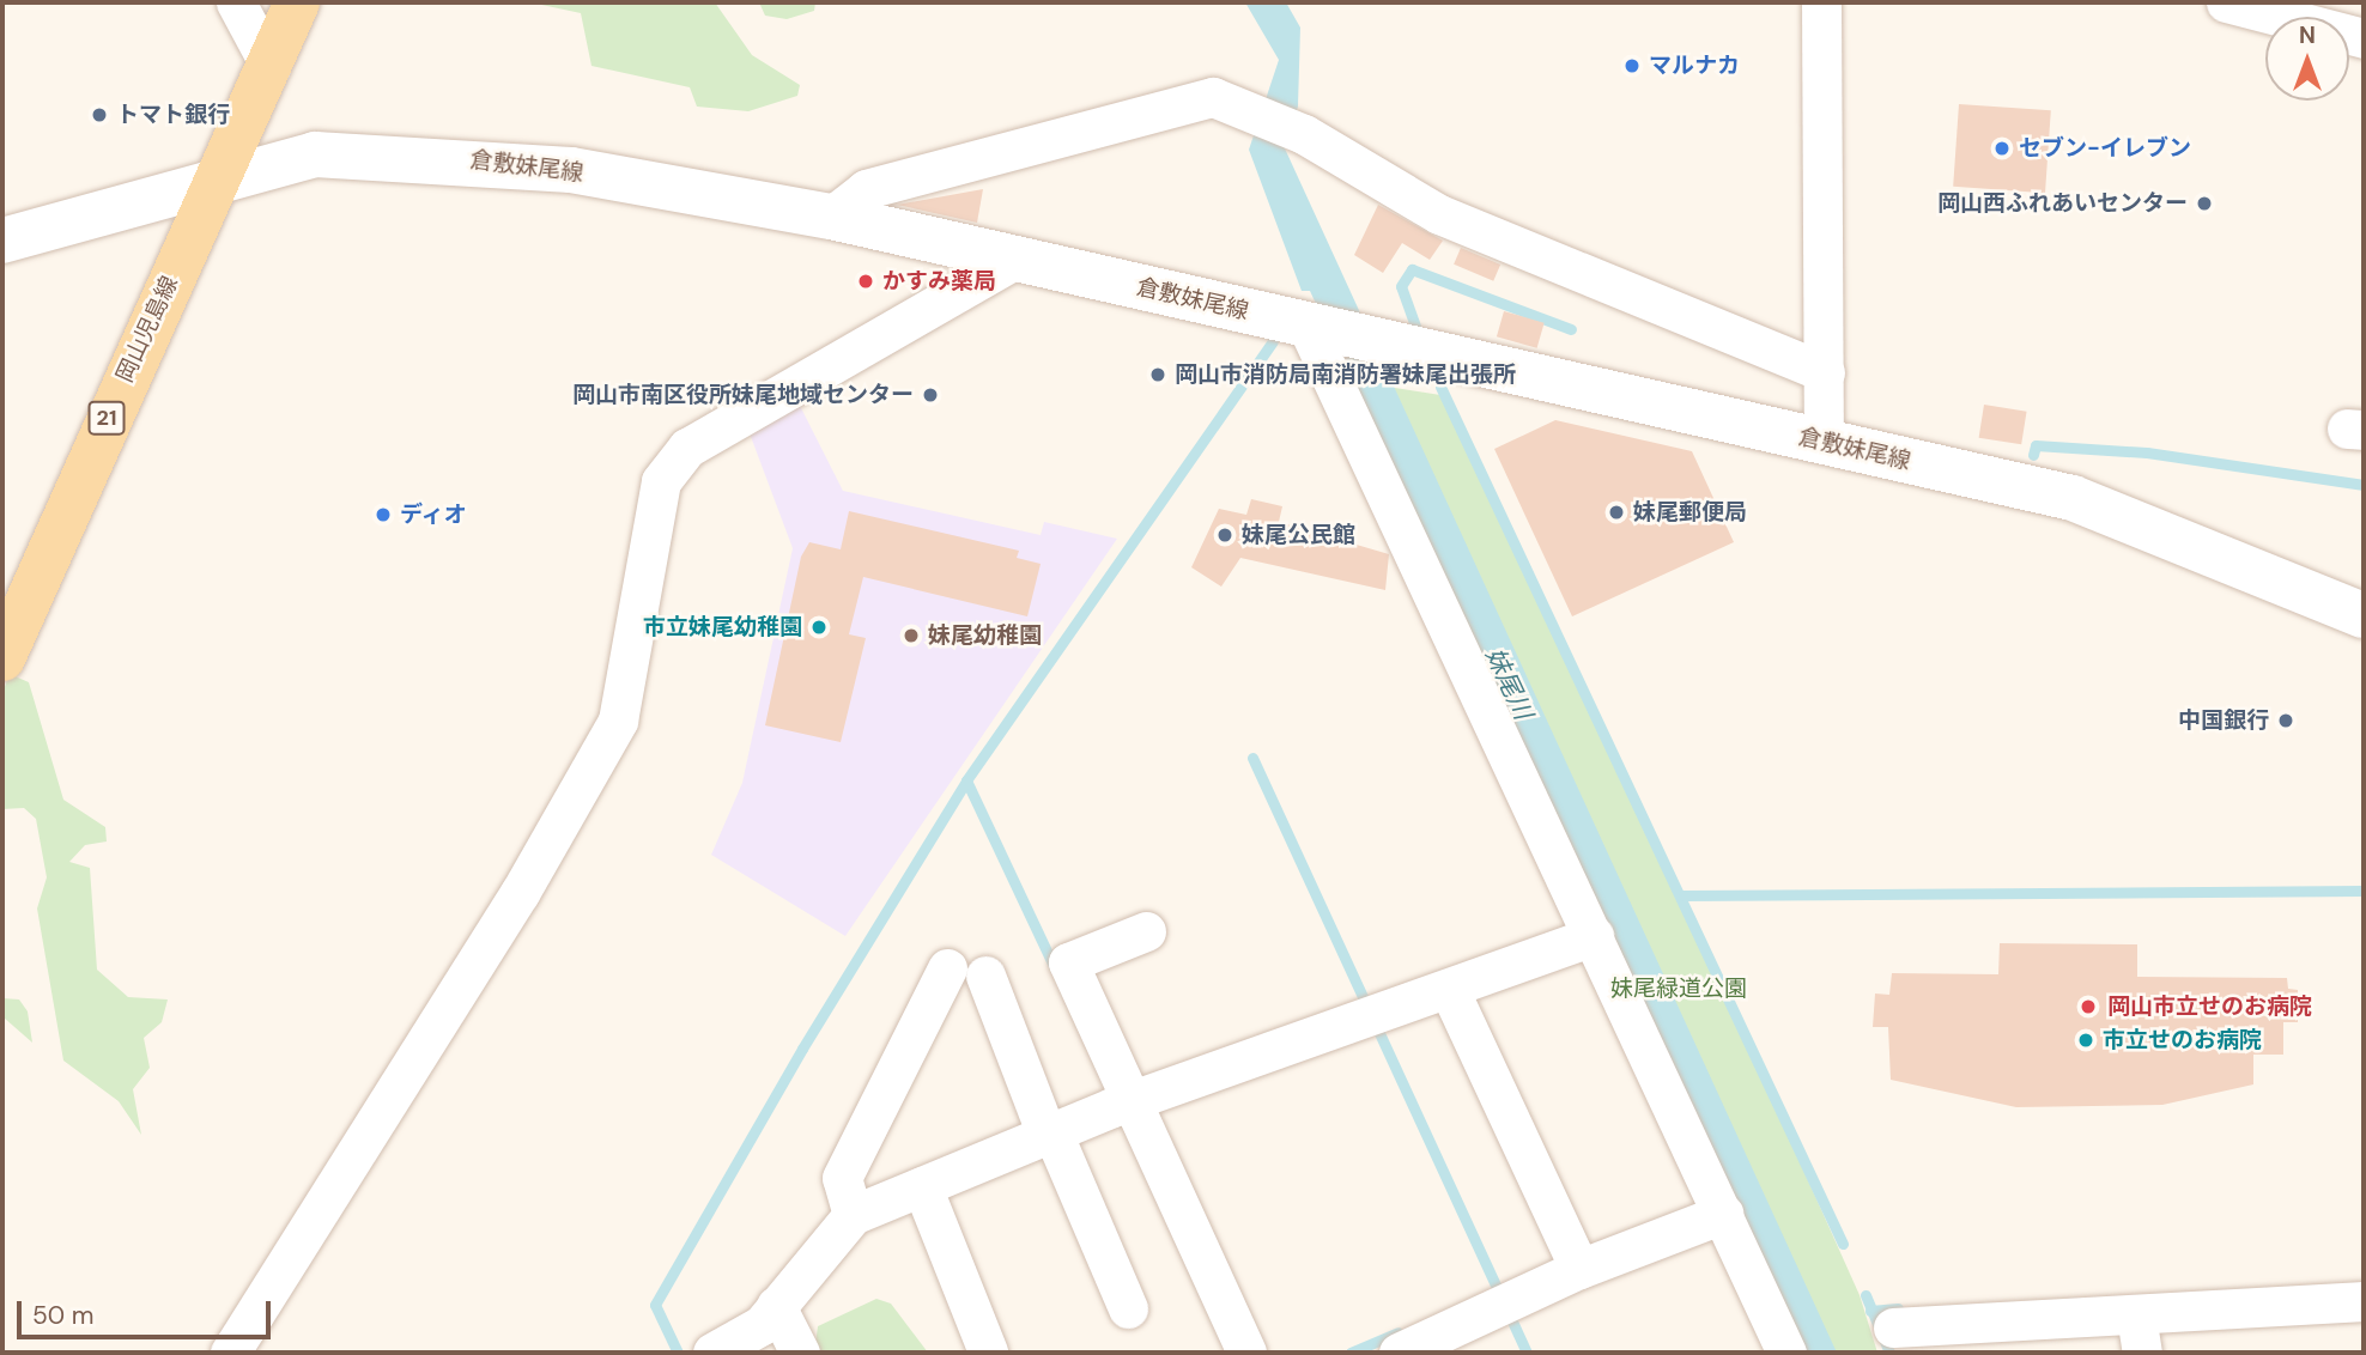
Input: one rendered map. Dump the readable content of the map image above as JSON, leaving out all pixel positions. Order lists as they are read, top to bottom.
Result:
{
  "streets": {
    "main road": ["倉敷妹尾線", "岡山児島線", "21"]
  },
  "crossings": [
    ["倉敷妹尾線", "岡山児島線"]
  ],
  "water": ["妹尾川"],
  "parks": ["妹尾緑道公園"],
  "places": [
    "マルナカ",
    "トマト銀行",
    "セブン-イレブン",
    "岡山西ふれあいセンター",
    "かすみ薬局",
    "岡山市消防局南消防署妹尾出張所",
    "岡山市南区役所妹尾地域センター",
    "妹尾郵便局",
    "ディオ",
    "妹尾公民館",
    "市立妹尾幼稚園",
    "妹尾幼稚園",
    "中国銀行",
    "岡山市立せのお病院",
    "市立せのお病院"
  ],
  "scale_bar": "50 m",
  "north": "top"
}
